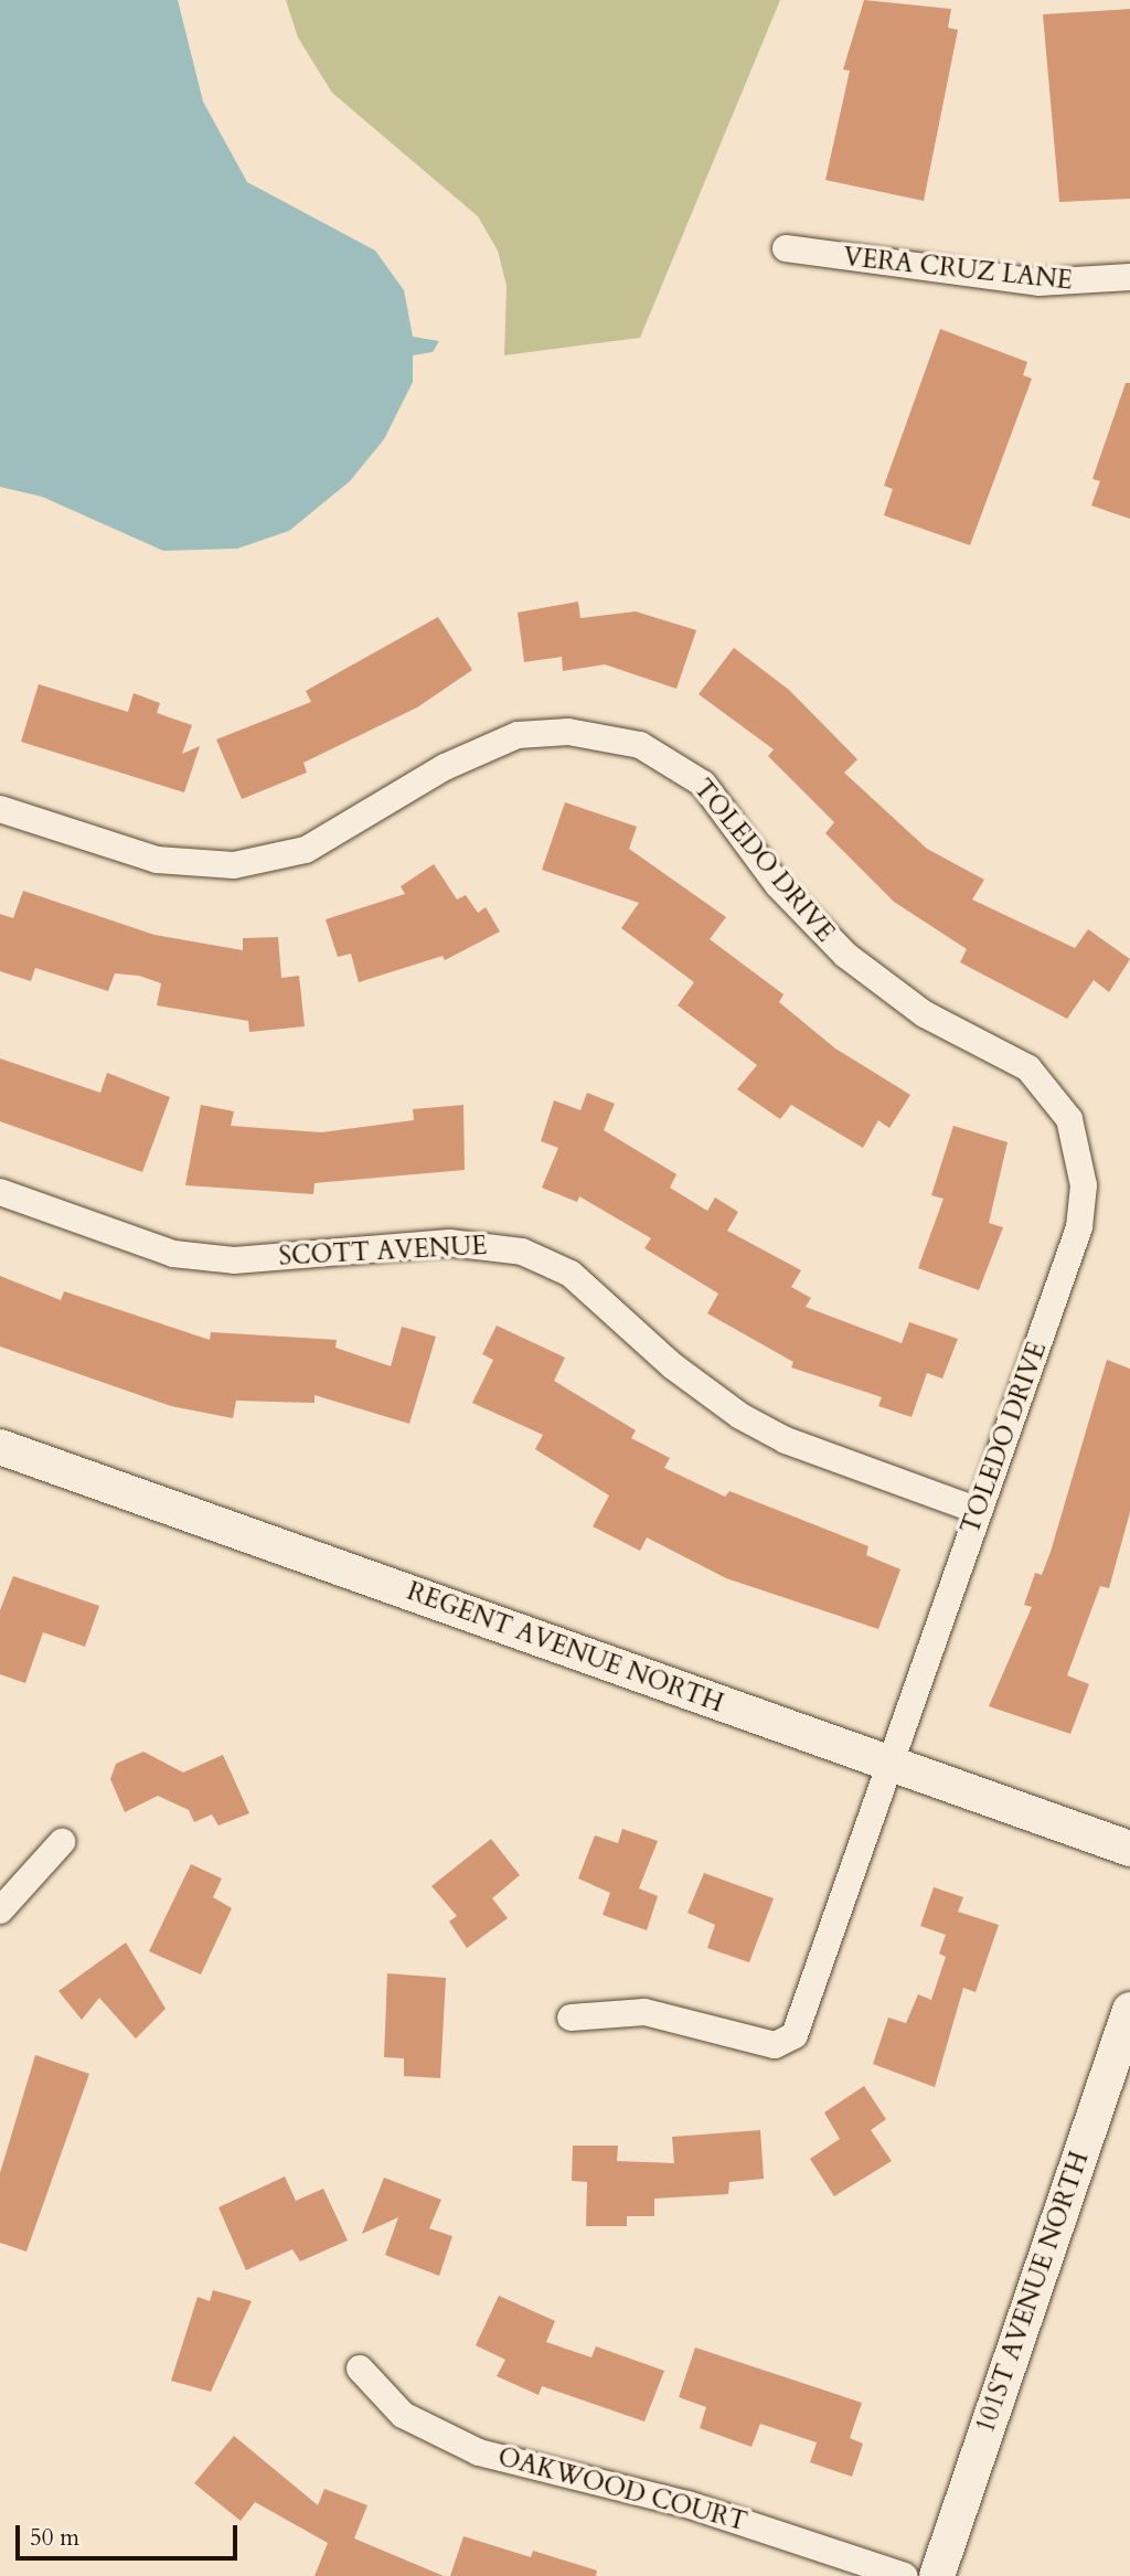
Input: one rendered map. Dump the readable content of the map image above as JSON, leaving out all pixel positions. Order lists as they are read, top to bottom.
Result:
{
  "streets": {
    "street": [
      "VERA CRUZ LANE",
      "TOLEDO DRIVE",
      "SCOTT AVENUE",
      "REGENT AVENUE NORTH",
      "101ST AVENUE NORTH",
      "OAKWOOD COURT"
    ]
  },
  "crossings": [
    ["TOLEDO DRIVE", "SCOTT AVENUE"],
    ["TOLEDO DRIVE", "REGENT AVENUE NORTH"]
  ],
  "scale_bar": "50 m"
}
